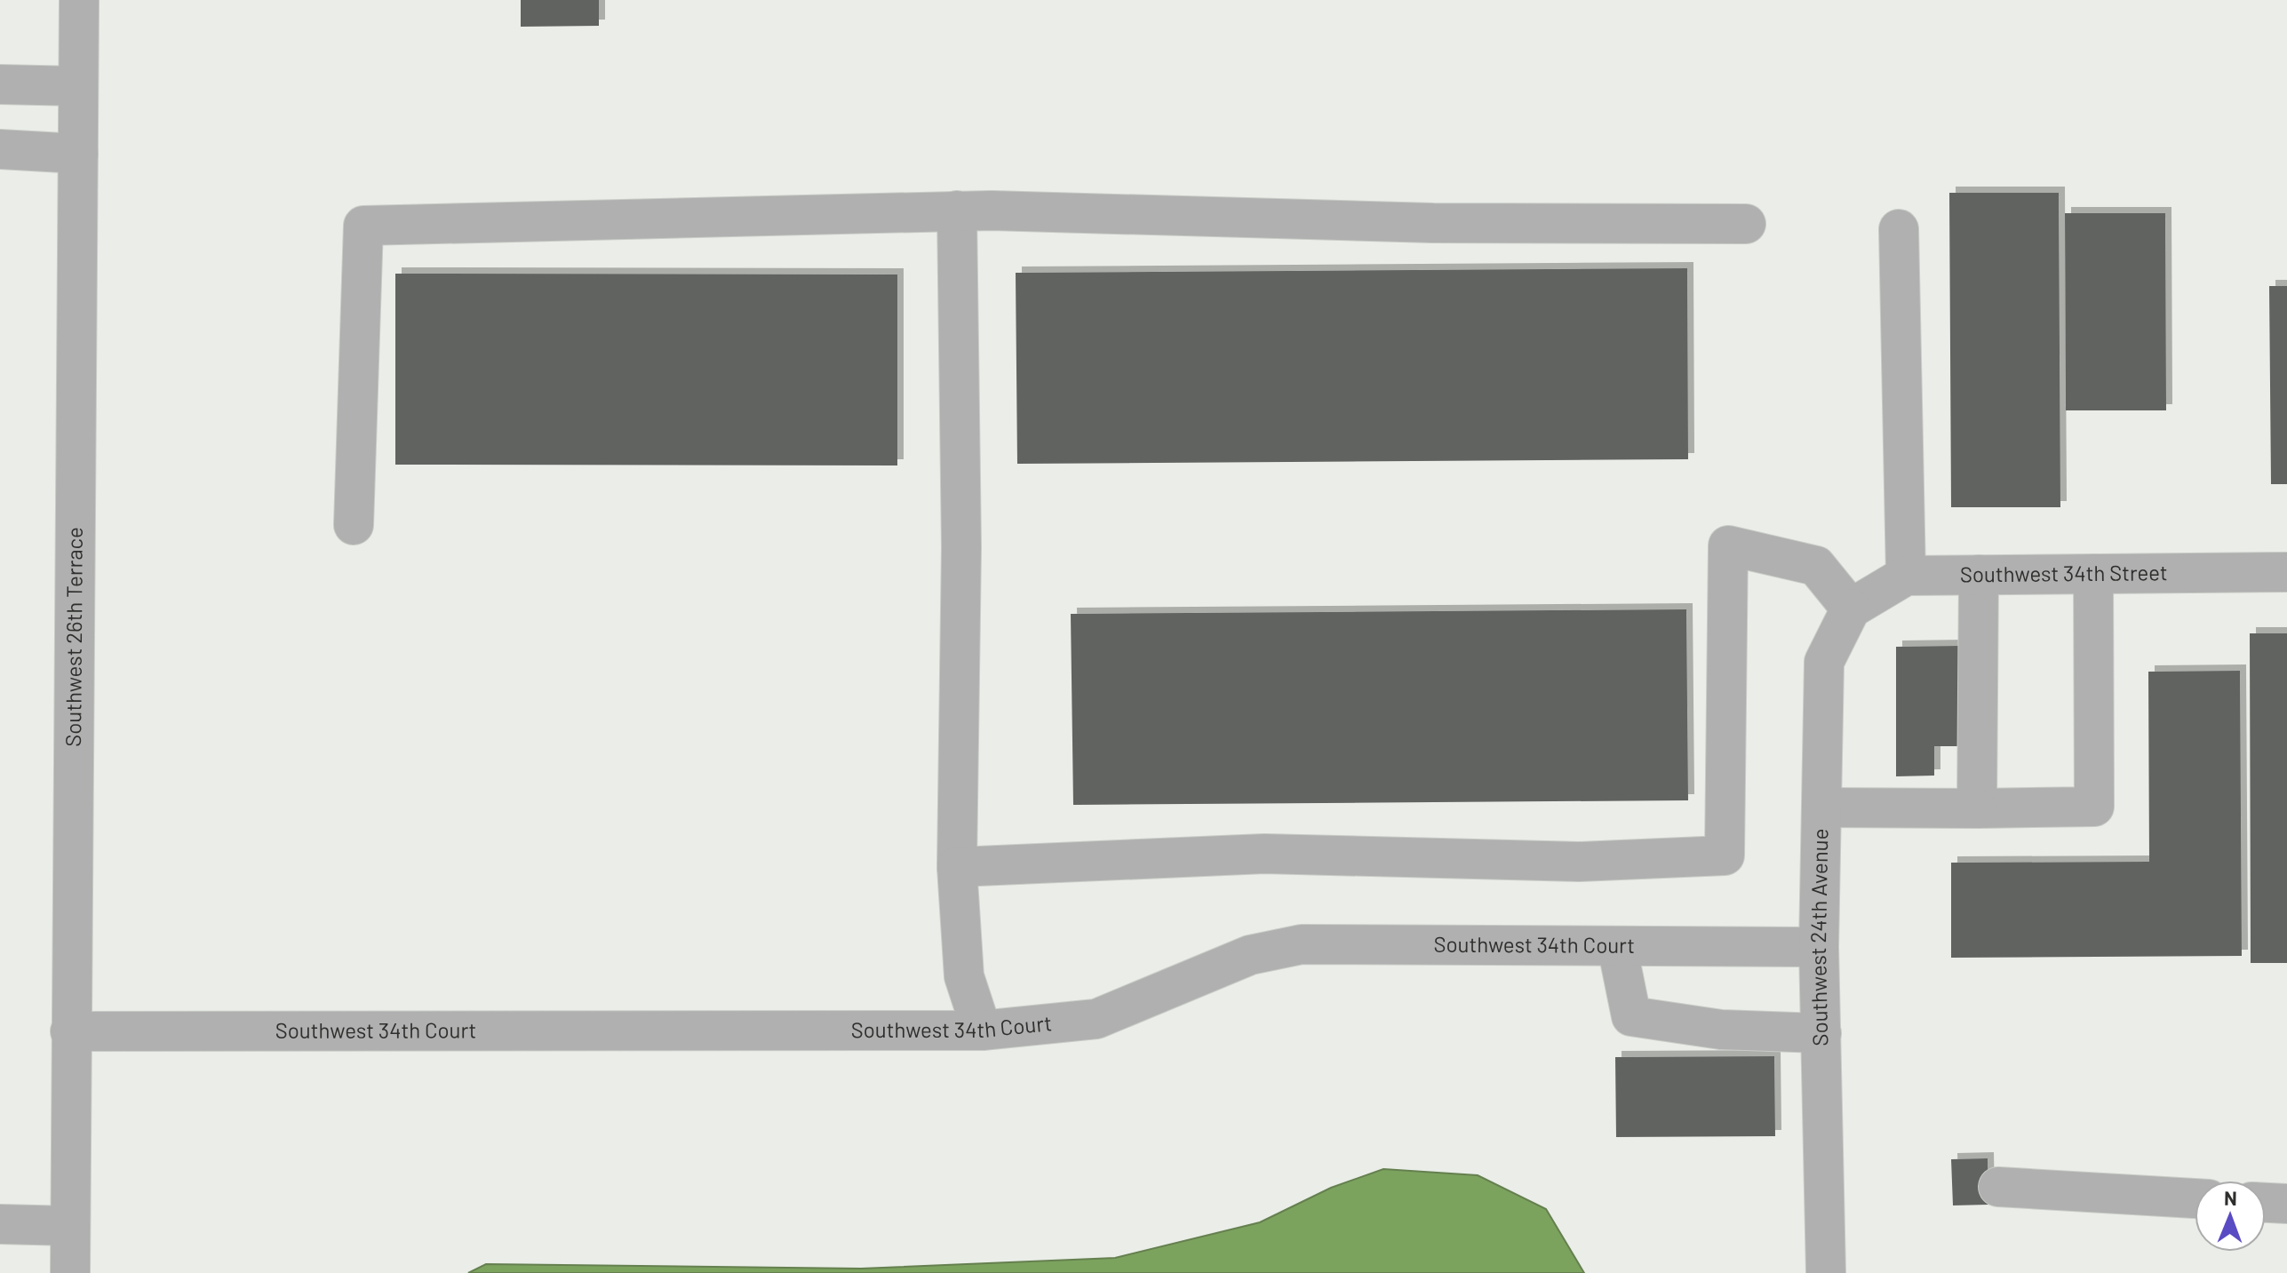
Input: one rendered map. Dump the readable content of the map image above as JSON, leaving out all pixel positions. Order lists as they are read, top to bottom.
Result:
{
  "streets": {
    "street": [
      "Southwest 34th Street",
      "Southwest 26th Terrace",
      "Southwest 24th Avenue",
      "Southwest 34th Court"
    ]
  },
  "crossings": [
    ["Southwest 26th Terrace", "Southwest 34th Court"],
    ["Southwest 24th Avenue", "Southwest 34th Court"]
  ],
  "north": "top"
}
